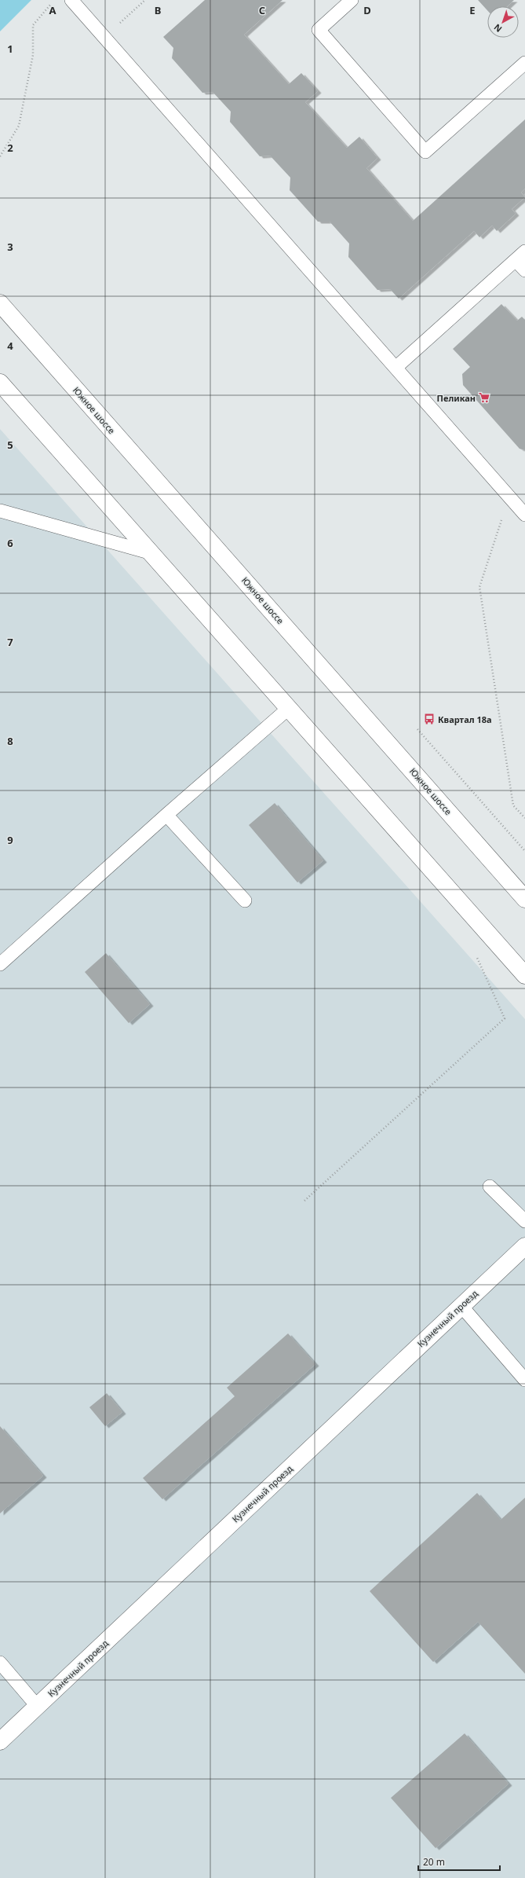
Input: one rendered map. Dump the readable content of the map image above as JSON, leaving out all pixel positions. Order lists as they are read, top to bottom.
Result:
{
  "streets": {
    "main road": ["Южное шоссе", "Кузнечный проезд"]
  },
  "places": {
    "supermarket": ["Пеликан"],
    "bus stop": ["Квартал 18а"]
  },
  "scale_bar": "20 m",
  "north": "bottom left",
  "grid": {
    "columns": [
      "A",
      "B",
      "C",
      "D",
      "E"
    ],
    "rows": [
      "1",
      "2",
      "3",
      "4",
      "5",
      "6",
      "7",
      "8",
      "9"
    ]
  }
}
